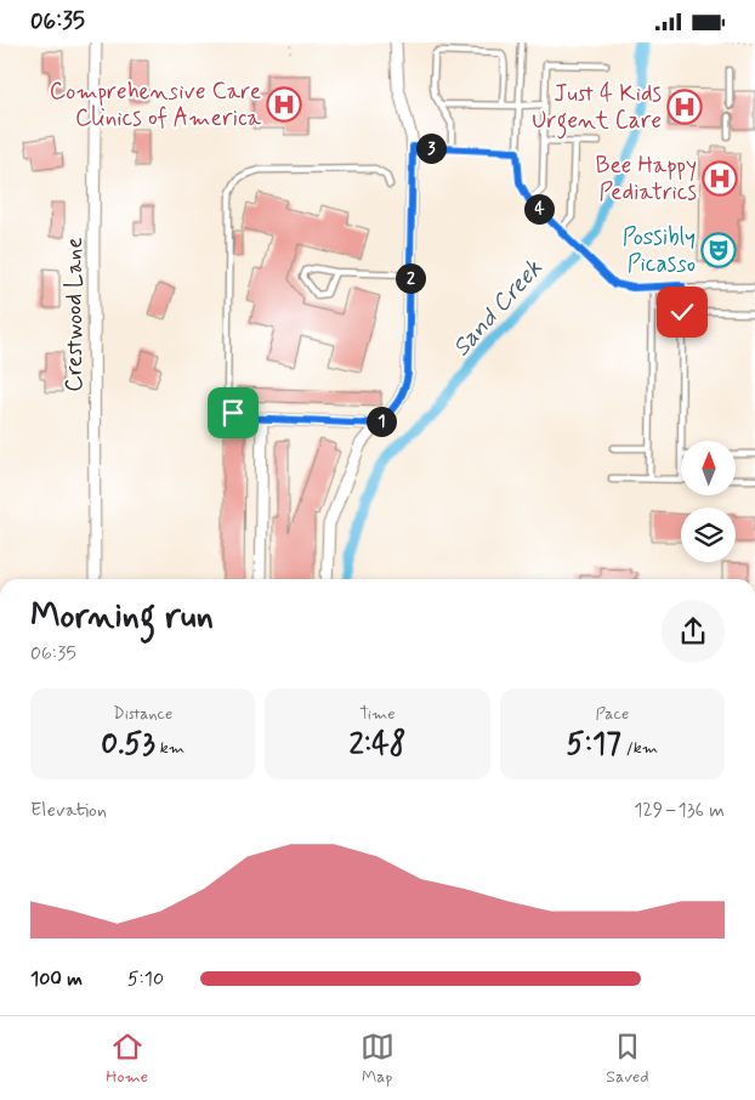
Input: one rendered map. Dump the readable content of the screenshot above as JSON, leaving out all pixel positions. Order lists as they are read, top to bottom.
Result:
{
  "streets": {
    "street": ["Crestwood Lane"]
  },
  "water": ["Sand Creek"],
  "places": {
    "hospital": ["Comprehensive Care Clinics of America", "Just 4 Kids Urgent Care", "Bee Happy Pediatrics"],
    "theatre": ["Possibly Picasso"]
  },
  "north": "top",
  "page": {
    "status": "06:35",
    "pins": [
      "3",
      "4",
      "2",
      "1"
    ],
    "heading": ["Morning run", "06:35"],
    "stats": [
      ["Distance", "0.53 km"],
      ["Time", "2:48"],
      ["Pace", "5:17 /km"]
    ],
    "chart": ["Elevation", "129–136 m"],
    "list": [
      {
        "name": "100 m",
        "note": "5:10"
      }
    ],
    "tabs": ["Home", "Map", "Saved"]
  }
}
